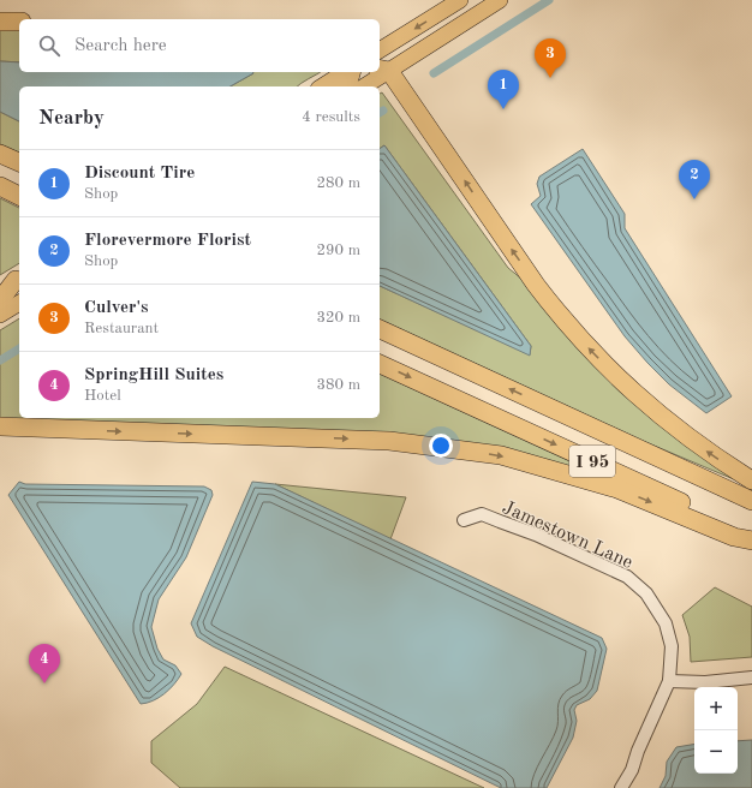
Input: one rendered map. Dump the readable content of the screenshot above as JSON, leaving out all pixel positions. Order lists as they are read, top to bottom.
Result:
{
  "streets": {
    "highway": ["I 95"],
    "street": ["Jamestown Lane"]
  },
  "page": {
    "search": "Search here",
    "pins": [
      "3",
      "1",
      "2",
      "4"
    ],
    "heading": ["Nearby", "4 results"],
    "list": [
      {
        "mark": "1",
        "name": "Discount Tire",
        "note": "Shop",
        "value": "280 m"
      },
      {
        "mark": "2",
        "name": "Florevermore Florist",
        "note": "Shop",
        "value": "290 m"
      },
      {
        "mark": "3",
        "name": "Culver's",
        "note": "Restaurant",
        "value": "320 m"
      },
      {
        "mark": "4",
        "name": "SpringHill Suites",
        "note": "Hotel",
        "value": "380 m"
      }
    ],
    "map_buttons": ["+", "−"]
  }
}
